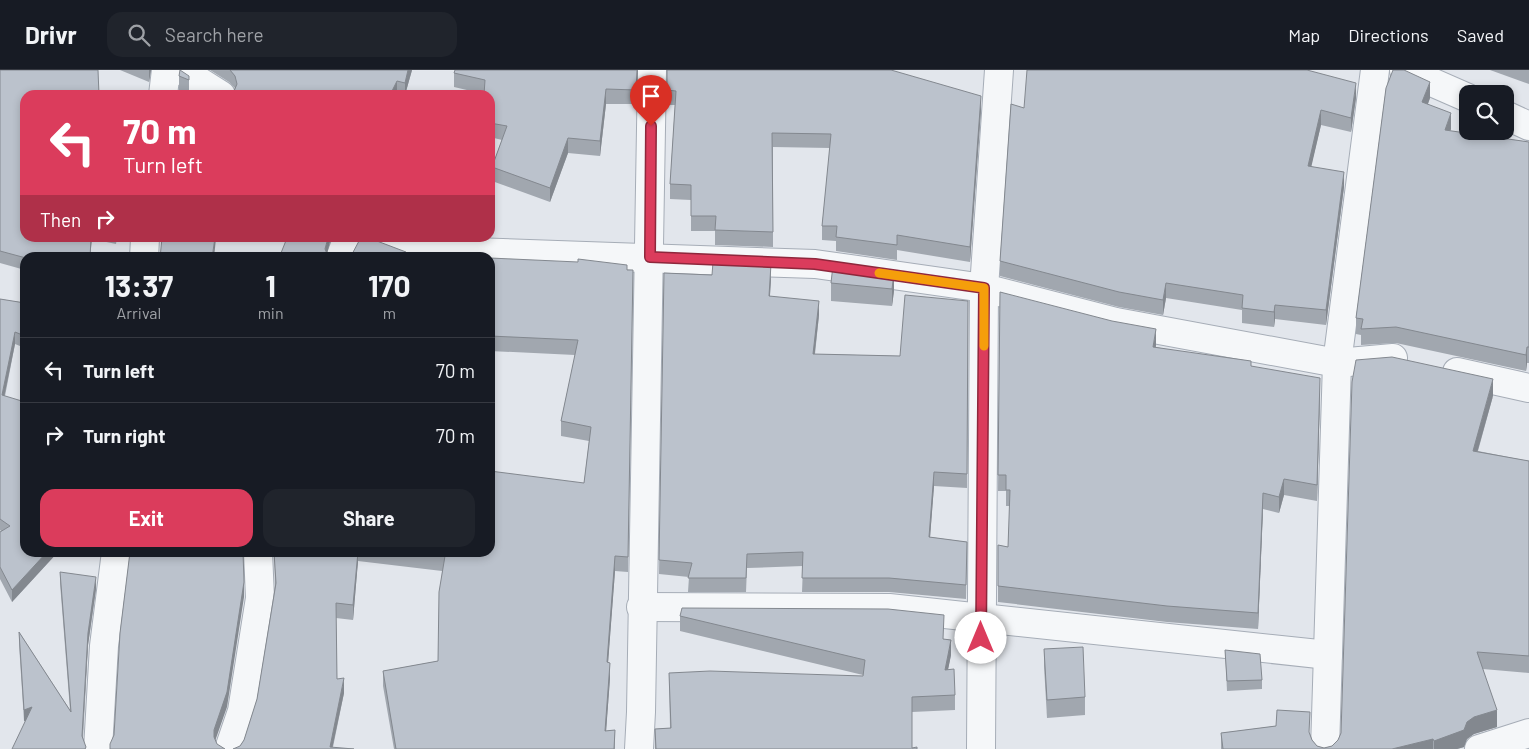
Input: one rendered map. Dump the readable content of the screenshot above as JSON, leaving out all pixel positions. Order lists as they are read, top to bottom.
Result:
{
  "page": {
    "header": "Drivr",
    "search": "Search here",
    "nav": ["Map", "Directions", "Saved"],
    "turn": ["70 m", "Turn left"],
    "then": "Then",
    "eta": [
      "13:37",
      "Arrival",
      "1",
      "min",
      "170",
      "m"
    ],
    "list": [
      {
        "name": "Turn left",
        "value": "70 m"
      },
      {
        "name": "Turn right",
        "value": "70 m"
      }
    ],
    "buttons": ["Exit", "Share"]
  }
}
